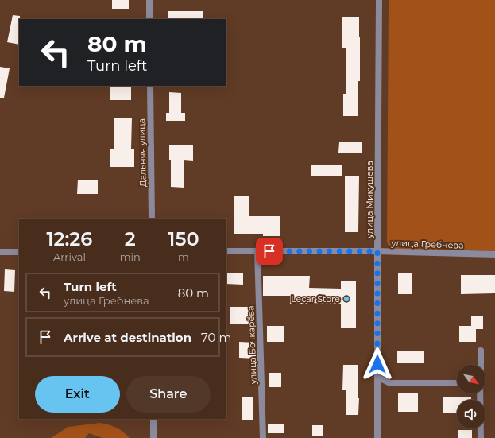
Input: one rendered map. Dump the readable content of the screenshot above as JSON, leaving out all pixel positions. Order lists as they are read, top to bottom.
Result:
{
  "streets": {
    "street": [
      "Дальняя улица",
      "улица Микушева",
      "улица Гребнева",
      "улица Бочкарёва"
    ]
  },
  "crossings": [
    ["улица Микушева", "улица Гребнева"],
    ["улица Гребнева", "улица Бочкарёва"]
  ],
  "places": ["Lecar Store"],
  "north": "bottom right",
  "page": {
    "turn": ["80 m", "Turn left"],
    "eta": [
      "12:26",
      "Arrival",
      "2",
      "min",
      "150",
      "m"
    ],
    "list": [
      {
        "name": "Turn left",
        "note": "улица Гребнева",
        "value": "80 m"
      },
      {
        "name": "Arrive at destination",
        "value": "70 m"
      }
    ],
    "buttons": ["Exit", "Share"]
  }
}
